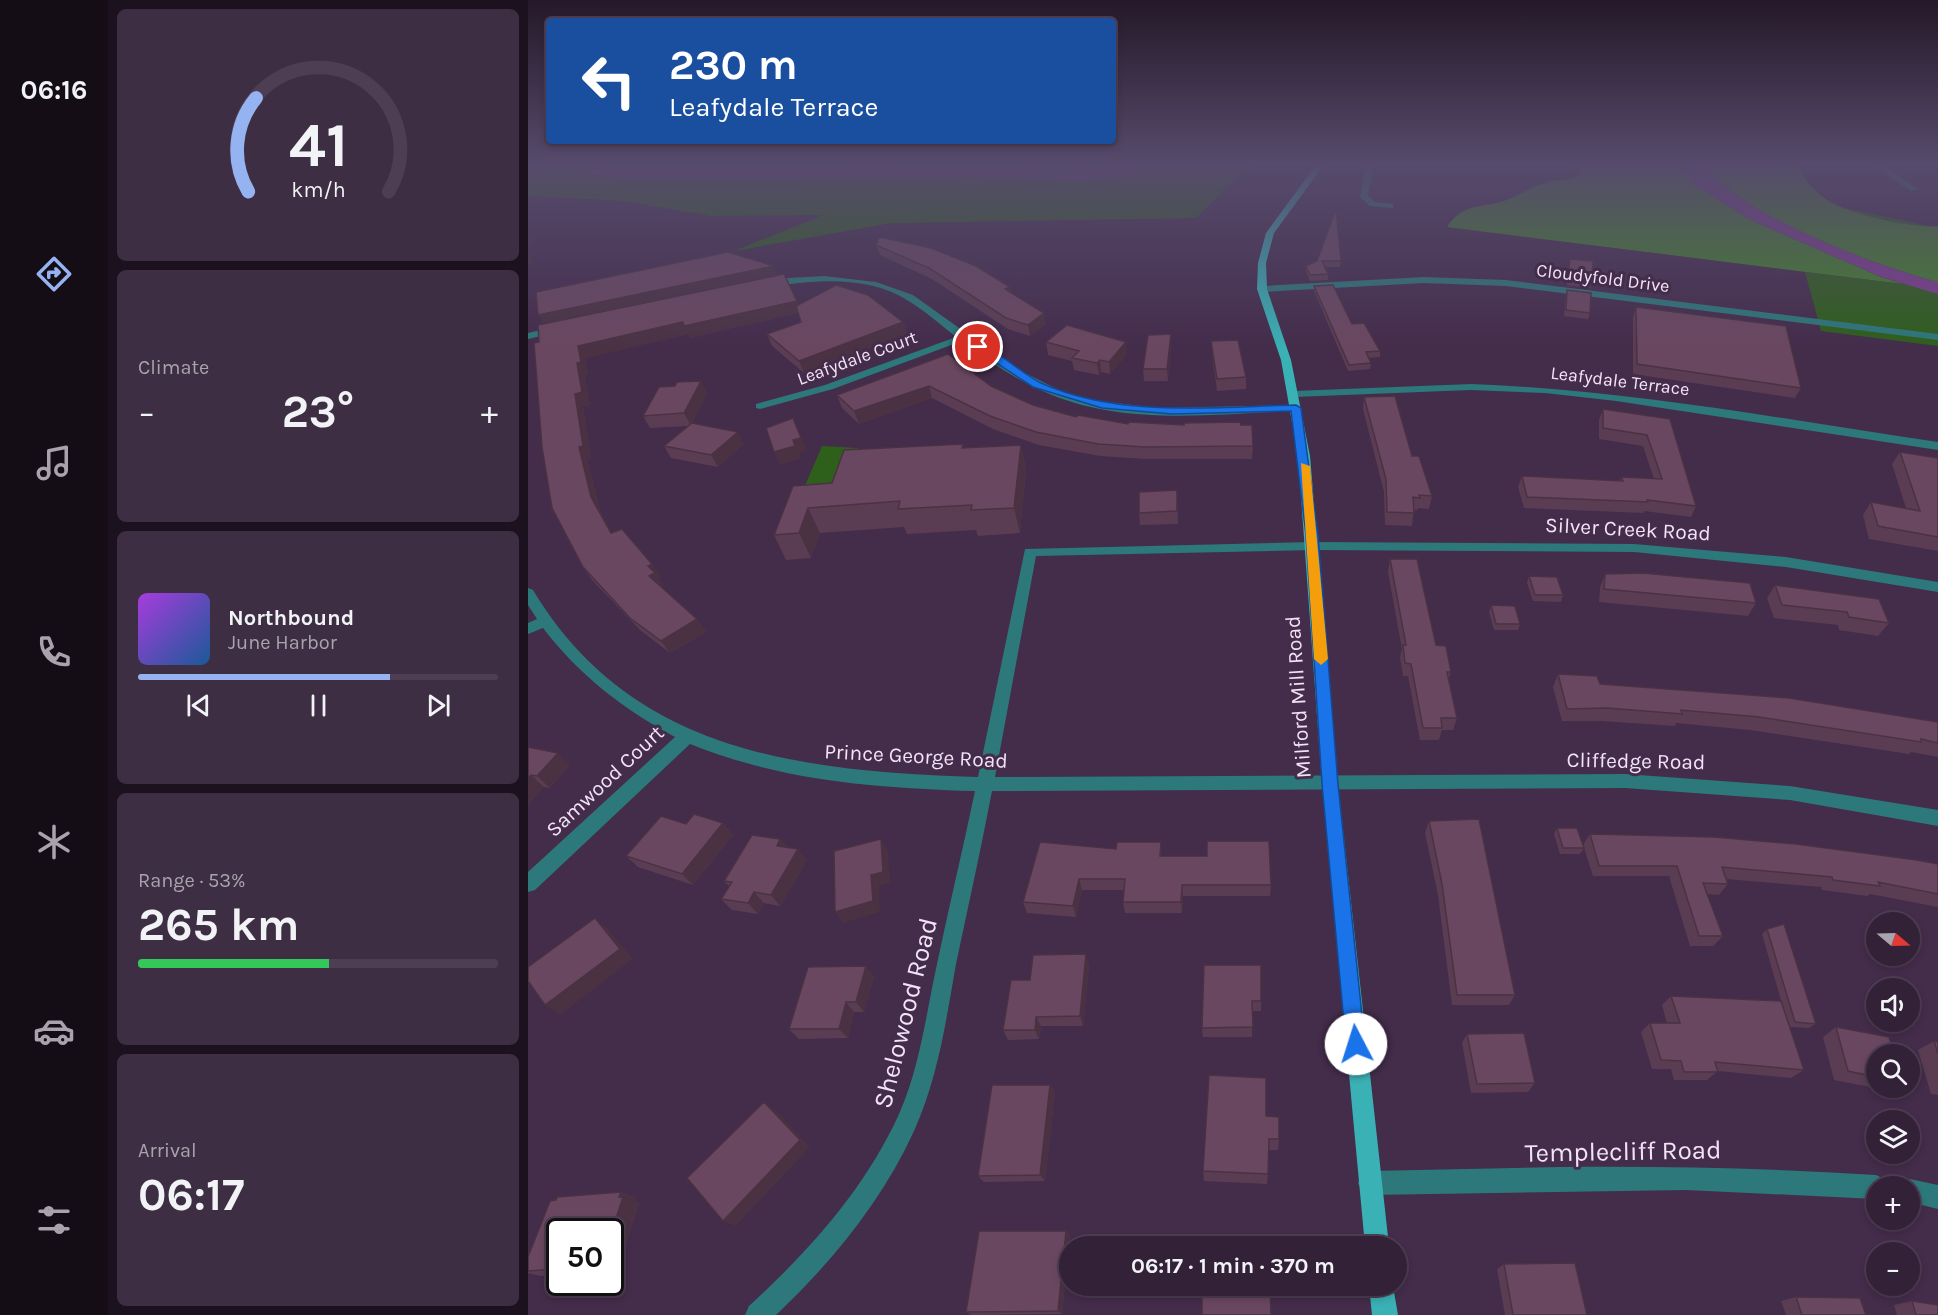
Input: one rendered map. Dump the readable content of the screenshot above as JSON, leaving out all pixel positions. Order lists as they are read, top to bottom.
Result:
{
  "streets": {
    "main road": ["Milford Mill Road"],
    "street": [
      "Cloudyfold Drive",
      "Leafydale Court",
      "Leafydale Terrace",
      "Silver Creek Road",
      "Prince George Road",
      "Cliffedge Road",
      "Samwood Court",
      "Shelowood Road",
      "Templecliff Road"
    ]
  },
  "crossings": [
    ["Cloudyfold Drive", "Milford Mill Road"],
    ["Leafydale Court", "Leafydale Terrace"],
    ["Leafydale Terrace", "Milford Mill Road"],
    ["Silver Creek Road", "Milford Mill Road"],
    ["Silver Creek Road", "Prince George Road"],
    ["Silver Creek Road", "Shelowood Road"],
    ["Milford Mill Road", "Prince George Road"],
    ["Milford Mill Road", "Cliffedge Road"],
    ["Milford Mill Road", "Templecliff Road"],
    ["Prince George Road", "Cliffedge Road"],
    ["Prince George Road", "Samwood Court"],
    ["Prince George Road", "Shelowood Road"]
  ],
  "north": "right",
  "page": {
    "tabs": "06:16",
    "turn": ["230 m", "Leafydale Terrace"],
    "tile": [
      "Climate",
      ["Range · 53%", "265 km"],
      ["Arrival", "06:17"]
    ],
    "heat": ["−", "23°", "+"],
    "song": ["Northbound", "June Harbor"],
    "map_buttons": ["+", "−"],
    "limit": "50",
    "trip": "06:17 · 1 min · 370 m",
    "gauge": ["41", "km/h"]
  }
}
